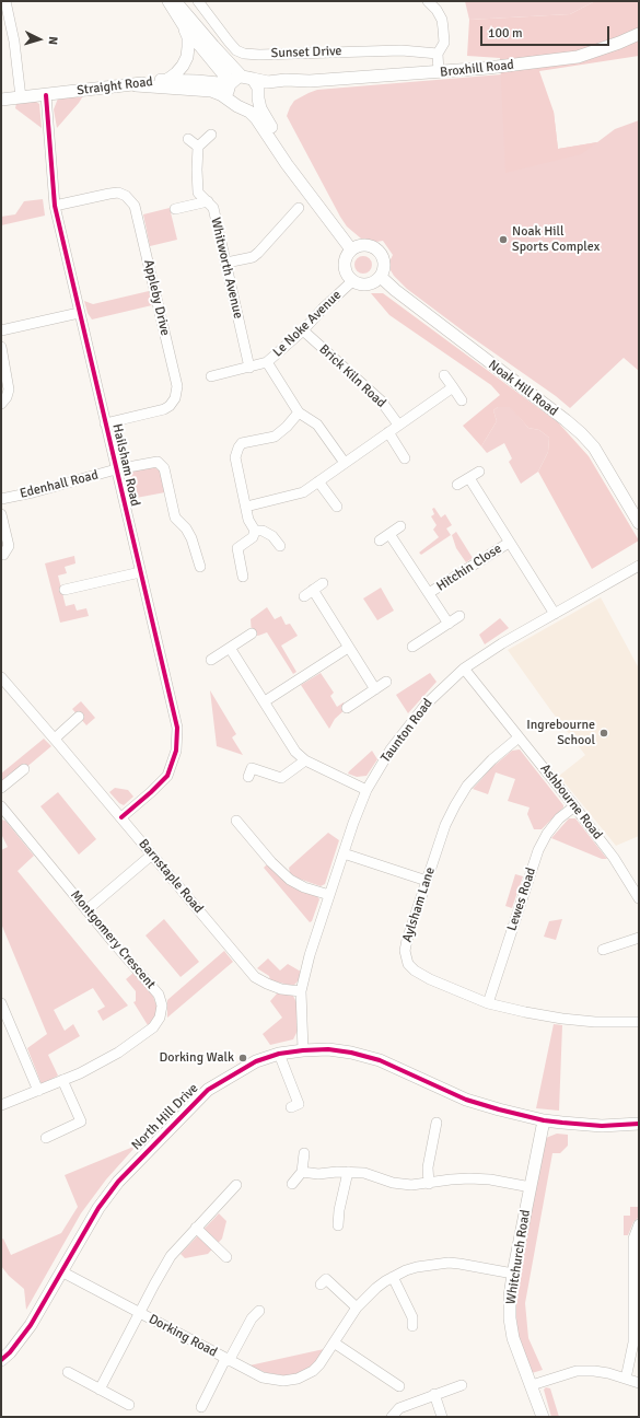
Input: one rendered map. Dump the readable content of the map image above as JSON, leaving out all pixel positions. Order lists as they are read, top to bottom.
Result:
{
  "streets": {
    "street": [
      "Sunset Drive",
      "Broxhill Road",
      "Straight Road",
      "Whitworth Avenue",
      "Appleby Drive",
      "Le Noke Avenue",
      "Brick Kiln Road",
      "Noak Hill Road",
      "Hailsham Road",
      "Edenhall Road",
      "Hitchin Close",
      "Taunton Road",
      "Ashbourne Road",
      "Barnstaple Road",
      "Lewes Road",
      "Aylsham Lane",
      "Montgomery Crescent",
      "North Hill Drive",
      "Whitchurch Road",
      "Dorking Road"
    ]
  },
  "crossings": [
    ["Broxhill Road", "Straight Road"],
    ["Straight Road", "Hailsham Road"],
    ["Whitworth Avenue", "Le Noke Avenue"],
    ["Appleby Drive", "Hailsham Road"],
    ["Le Noke Avenue", "Brick Kiln Road"],
    ["Le Noke Avenue", "Noak Hill Road"],
    ["Hailsham Road", "Edenhall Road"],
    ["Hailsham Road", "Barnstaple Road"],
    ["Taunton Road", "Ashbourne Road"],
    ["Taunton Road", "Barnstaple Road"],
    ["Taunton Road", "North Hill Drive"],
    ["Ashbourne Road", "Lewes Road"],
    ["Ashbourne Road", "Aylsham Lane"],
    ["Lewes Road", "Aylsham Lane"],
    ["North Hill Drive", "Whitchurch Road"],
    ["North Hill Drive", "Dorking Road"],
    ["Whitchurch Road", "Dorking Road"]
  ],
  "places": ["Noak Hill Sports Complex", "Ingrebourne School", "Dorking Walk"],
  "scale_bar": "100 m",
  "north": "right"
}
